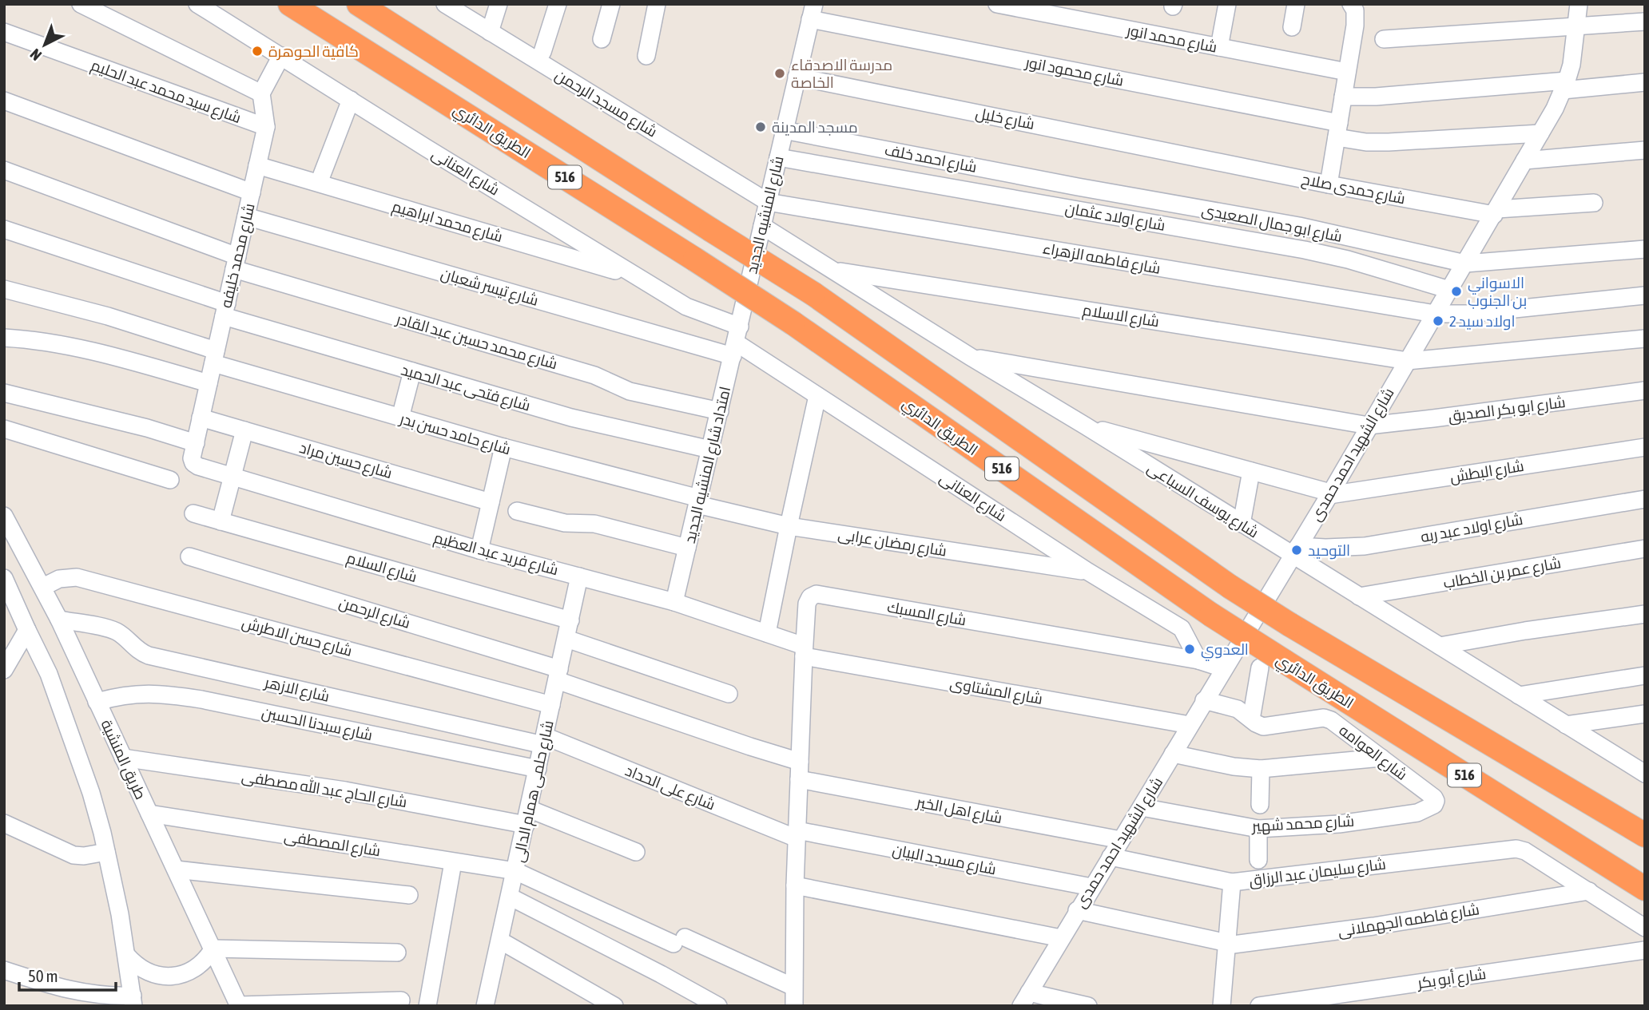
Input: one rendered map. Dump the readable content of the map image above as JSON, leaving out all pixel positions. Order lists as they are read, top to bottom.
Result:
{
  "streets": {
    "highway": ["الطريق الدائري", "516"],
    "street": [
      "شارع محمد انور",
      "شارع محمود انور",
      "شارع سيد محمد عبد الحليم",
      "شارع مسجد الرحمن",
      "شارع خليل",
      "شارع احمد خلف",
      "شارع العنانى",
      "شارع حمدى صلاح",
      "شارع المنشيه الجديد",
      "شارع اولاد عثمان",
      "شارع محمد ابراهيم",
      "شارع ابو جمال الصعيدى",
      "شارع محمد خليفه",
      "شارع فاطمه الزهراء",
      "شارع تيسر شعبان",
      "شارع الاسلام",
      "شارع محمد حسين عبد القادر",
      "شارع فتحى عبد الحميد",
      "شارع ابو بكر الصديق",
      "شارع حامد حسن بدر",
      "شارع الشهيد احمد حمدى",
      "شارع حسين مراد",
      "امتداد شارع المنشيه الجديد",
      "شارع البطش",
      "شارع يوسف السباعى",
      "شارع اولاد عبد ربه",
      "شارع رمضان عرابى",
      "شارع فريد عبد العظيم",
      "شارع السلام",
      "شارع عمر بن الخطاب",
      "شارع الرحمن",
      "شارع المسبك",
      "شارع حسن الاطرش",
      "شارع الازهر",
      "شارع المشتاوى",
      "شارع سيدنا الحسين",
      "شارع العوامه",
      "طريق المنشية",
      "شارع على الحداد",
      "شارع الحاج عبد الله مصطفى",
      "شارع حلمى همام الدالى",
      "شارع اهل الخير",
      "شارع محمد شهير",
      "شارع المصطفى",
      "شارع مسجد البيان",
      "شارع سليمان عبد الرزاق",
      "شارع فاطمه الجهملانى",
      "شارع أبو بكر"
    ]
  },
  "crossings": [
    ["شارع محمود انور", "شارع المنشيه الجديد"],
    ["شارع محمود انور", "شارع الشهيد احمد حمدى"],
    ["شارع سيد محمد عبد الحليم", "شارع محمد خليفه"],
    ["شارع مسجد الرحمن", "شارع المنشيه الجديد"],
    ["شارع مسجد الرحمن", "شارع فاطمه الزهراء"],
    ["شارع خليل", "شارع حمدى صلاح"],
    ["شارع خليل", "شارع المنشيه الجديد"],
    ["شارع احمد خلف", "شارع المنشيه الجديد"],
    ["شارع احمد خلف", "شارع ابو جمال الصعيدى"],
    ["شارع العنانى", "شارع المنشيه الجديد"],
    ["شارع العنانى", "شارع محمد ابراهيم"],
    ["شارع العنانى", "شارع تيسر شعبان"],
    ["شارع العنانى", "امتداد شارع المنشيه الجديد"],
    ["شارع العنانى", "شارع رمضان عرابى"],
    ["شارع العنانى", "شارع المسبك"],
    ["شارع حمدى صلاح", "شارع الشهيد احمد حمدى"],
    ["شارع المنشيه الجديد", "شارع اولاد عثمان"],
    ["شارع المنشيه الجديد", "شارع فاطمه الزهراء"],
    ["شارع المنشيه الجديد", "شارع تيسر شعبان"],
    ["شارع المنشيه الجديد", "امتداد شارع المنشيه الجديد"],
    ["شارع المنشيه الجديد", "شارع يوسف السباعى"],
    ["شارع اولاد عثمان", "شارع الشهيد احمد حمدى"],
    ["شارع محمد ابراهيم", "شارع محمد خليفه"],
    ["شارع ابو جمال الصعيدى", "شارع الشهيد احمد حمدى"],
    ["شارع محمد خليفه", "شارع تيسر شعبان"],
    ["شارع محمد خليفه", "شارع محمد حسين عبد القادر"],
    ["شارع محمد خليفه", "شارع فتحى عبد الحميد"],
    ["شارع محمد خليفه", "شارع حامد حسن بدر"],
    ["شارع محمد خليفه", "شارع حسين مراد"],
    ["شارع محمد خليفه", "شارع فريد عبد العظيم"],
    ["شارع فاطمه الزهراء", "شارع الشهيد احمد حمدى"],
    ["شارع تيسر شعبان", "امتداد شارع المنشيه الجديد"],
    ["شارع الاسلام", "شارع الشهيد احمد حمدى"],
    ["شارع الاسلام", "شارع يوسف السباعى"],
    ["شارع محمد حسين عبد القادر", "امتداد شارع المنشيه الجديد"],
    ["شارع فتحى عبد الحميد", "امتداد شارع المنشيه الجديد"],
    ["شارع ابو بكر الصديق", "شارع الشهيد احمد حمدى"],
    ["شارع حامد حسن بدر", "امتداد شارع المنشيه الجديد"],
    ["شارع حامد حسن بدر", "شارع رمضان عرابى"],
    ["شارع الشهيد احمد حمدى", "شارع البطش"],
    ["شارع الشهيد احمد حمدى", "شارع يوسف السباعى"],
    ["شارع الشهيد احمد حمدى", "شارع اولاد عبد ربه"],
    ["شارع الشهيد احمد حمدى", "شارع المسبك"],
    ["شارع الشهيد احمد حمدى", "شارع المشتاوى"],
    ["شارع الشهيد احمد حمدى", "شارع العوامه"],
    ["شارع الشهيد احمد حمدى", "شارع اهل الخير"],
    ["شارع الشهيد احمد حمدى", "شارع محمد شهير"],
    ["شارع الشهيد احمد حمدى", "شارع مسجد البيان"],
    ["شارع الشهيد احمد حمدى", "شارع سليمان عبد الرزاق"],
    ["شارع الشهيد احمد حمدى", "شارع فاطمه الجهملانى"],
    ["امتداد شارع المنشيه الجديد", "شارع رمضان عرابى"],
    ["امتداد شارع المنشيه الجديد", "شارع فريد عبد العظيم"],
    ["شارع يوسف السباعى", "شارع اولاد عبد ربه"],
    ["شارع يوسف السباعى", "شارع عمر بن الخطاب"],
    ["شارع فريد عبد العظيم", "شارع المسبك"],
    ["شارع فريد عبد العظيم", "شارع المشتاوى"],
    ["شارع فريد عبد العظيم", "شارع حلمى همام الدالى"],
    ["شارع السلام", "شارع حلمى همام الدالى"],
    ["شارع الرحمن", "شارع المسبك"],
    ["شارع الرحمن", "شارع حلمى همام الدالى"],
    ["شارع المسبك", "شارع المشتاوى"],
    ["شارع المسبك", "شارع على الحداد"],
    ["شارع المسبك", "شارع اهل الخير"],
    ["شارع المسبك", "شارع المصطفى"],
    ["شارع المسبك", "شارع مسجد البيان"],
    ["شارع حسن الاطرش", "طريق المنشية"],
    ["شارع حسن الاطرش", "شارع حلمى همام الدالى"],
    ["شارع الازهر", "طريق المنشية"],
    ["شارع الازهر", "شارع على الحداد"],
    ["شارع الازهر", "شارع حلمى همام الدالى"],
    ["شارع سيدنا الحسين", "طريق المنشية"],
    ["شارع سيدنا الحسين", "شارع حلمى همام الدالى"],
    ["شارع العوامه", "شارع محمد شهير"],
    ["طريق المنشية", "شارع الحاج عبد الله مصطفى"],
    ["طريق المنشية", "شارع المصطفى"],
    ["شارع على الحداد", "شارع حلمى همام الدالى"],
    ["شارع على الحداد", "شارع مسجد البيان"],
    ["شارع الحاج عبد الله مصطفى", "شارع حلمى همام الدالى"],
    ["شارع حلمى همام الدالى", "شارع المصطفى"],
    ["شارع سليمان عبد الرزاق", "شارع فاطمه الجهملانى"]
  ],
  "places": [
    "كافية الحوهرة",
    "مدرسة الاصدقاء الخاصة",
    "مسجد المدينة",
    "الاسواني بن الجنوب",
    "اولاد سيد 2",
    "التوحيد",
    "العدوي"
  ],
  "scale_bar": "50 m",
  "north": "bottom left"
}
